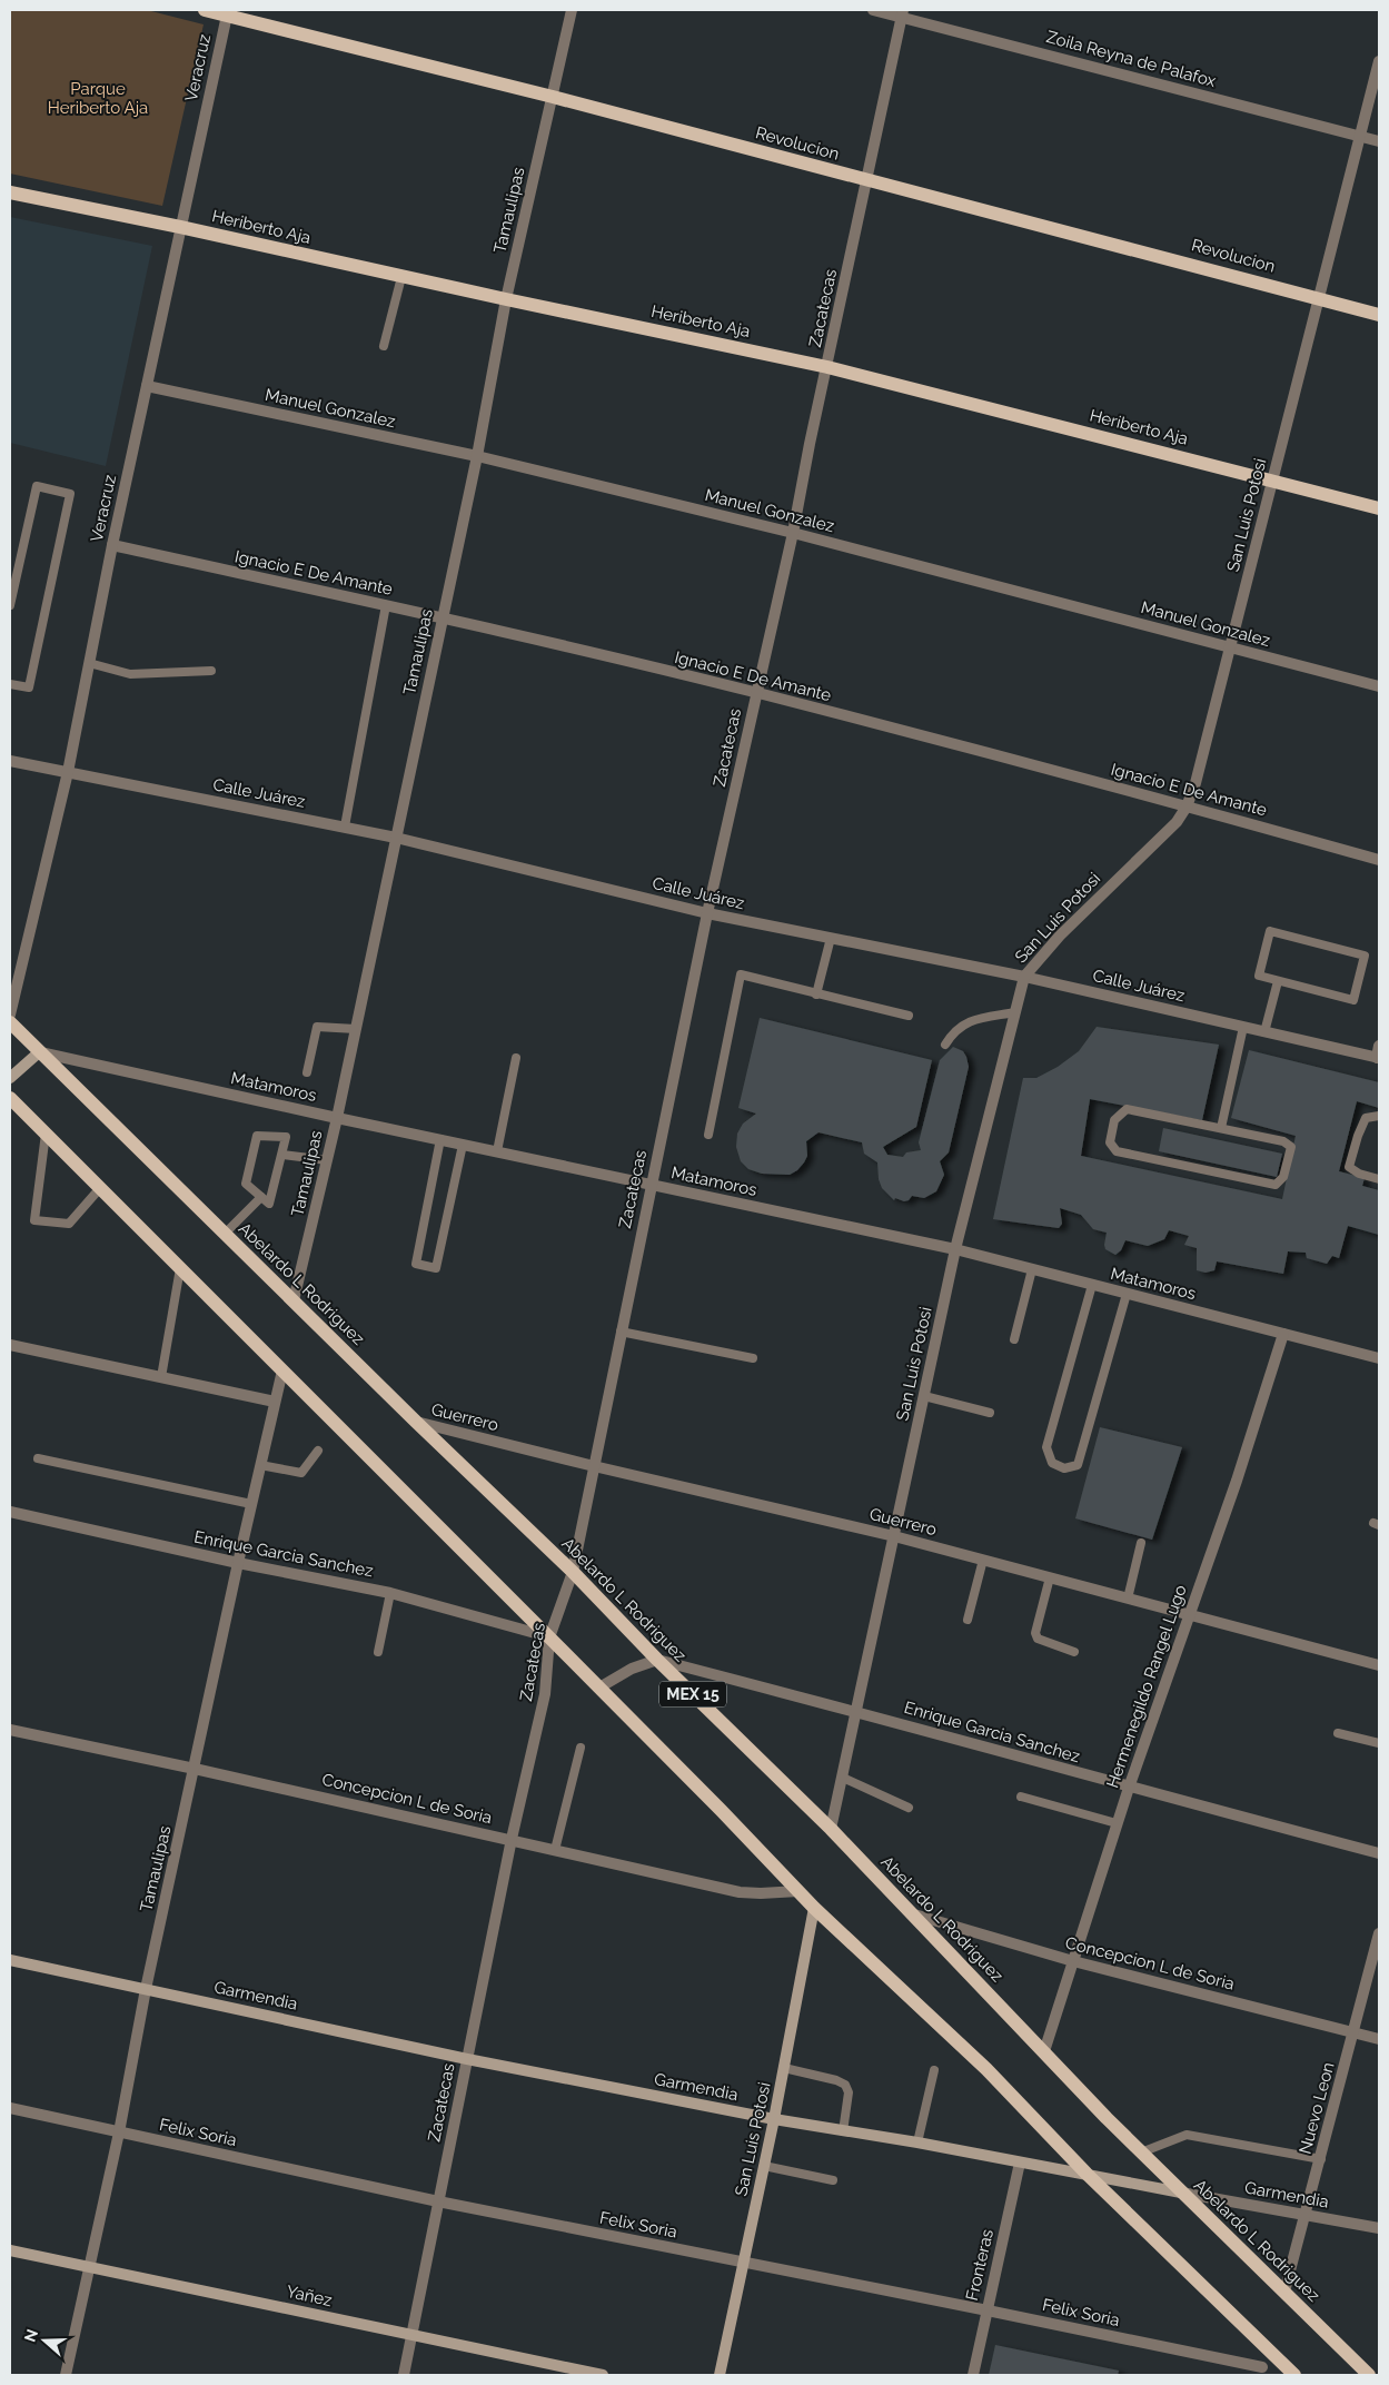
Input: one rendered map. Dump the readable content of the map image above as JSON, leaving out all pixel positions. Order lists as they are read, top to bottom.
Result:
{
  "streets": {
    "main road": [
      "Revolucion",
      "Heriberto Aja",
      "Abelardo L Rodriguez",
      "MEX 15"
    ],
    "street": [
      "Zoila Reyna de Palafox",
      "Veracruz",
      "Tamaulipas",
      "Zacatecas",
      "Manuel Gonzalez",
      "San Luis Potosi",
      "Ignacio E De Amante",
      "Calle Juárez",
      "Matamoros",
      "Guerrero",
      "Enrique Garcia Sanchez",
      "Hermenegildo Rangel Lugo",
      "Concepcion L de Soria",
      "Garmendia",
      "Nuevo Leon",
      "Felix Soria",
      "Fronteras",
      "Yañez"
    ]
  },
  "crossings": [
    ["Zoila Reyna de Palafox", "Zacatecas"],
    ["Zoila Reyna de Palafox", "San Luis Potosi"],
    ["Veracruz", "Revolucion"],
    ["Veracruz", "Heriberto Aja"],
    ["Veracruz", "Manuel Gonzalez"],
    ["Veracruz", "Ignacio E De Amante"],
    ["Veracruz", "Calle Juárez"],
    ["Revolucion", "Tamaulipas"],
    ["Revolucion", "Zacatecas"],
    ["Revolucion", "San Luis Potosi"],
    ["Tamaulipas", "Heriberto Aja"],
    ["Tamaulipas", "Manuel Gonzalez"],
    ["Tamaulipas", "Ignacio E De Amante"],
    ["Tamaulipas", "Calle Juárez"],
    ["Tamaulipas", "Matamoros"],
    ["Tamaulipas", "Abelardo L Rodriguez"],
    ["Tamaulipas", "Enrique Garcia Sanchez"],
    ["Tamaulipas", "Concepcion L de Soria"],
    ["Tamaulipas", "Garmendia"],
    ["Tamaulipas", "Felix Soria"],
    ["Tamaulipas", "Yañez"],
    ["Heriberto Aja", "Zacatecas"],
    ["Heriberto Aja", "San Luis Potosi"],
    ["Zacatecas", "Manuel Gonzalez"],
    ["Zacatecas", "Ignacio E De Amante"],
    ["Zacatecas", "Calle Juárez"],
    ["Zacatecas", "Matamoros"],
    ["Zacatecas", "Abelardo L Rodriguez"],
    ["Zacatecas", "Guerrero"],
    ["Zacatecas", "Enrique Garcia Sanchez"],
    ["Zacatecas", "Concepcion L de Soria"],
    ["Zacatecas", "Garmendia"],
    ["Zacatecas", "Felix Soria"],
    ["Zacatecas", "Yañez"],
    ["Manuel Gonzalez", "San Luis Potosi"],
    ["San Luis Potosi", "Ignacio E De Amante"],
    ["San Luis Potosi", "Calle Juárez"],
    ["San Luis Potosi", "Matamoros"],
    ["San Luis Potosi", "Abelardo L Rodriguez"],
    ["San Luis Potosi", "Guerrero"],
    ["San Luis Potosi", "Enrique Garcia Sanchez"],
    ["San Luis Potosi", "Garmendia"],
    ["San Luis Potosi", "Felix Soria"],
    ["Matamoros", "Abelardo L Rodriguez"],
    ["Matamoros", "Hermenegildo Rangel Lugo"],
    ["Abelardo L Rodriguez", "Guerrero"],
    ["Abelardo L Rodriguez", "Enrique Garcia Sanchez"],
    ["Abelardo L Rodriguez", "Hermenegildo Rangel Lugo"],
    ["Abelardo L Rodriguez", "Concepcion L de Soria"],
    ["Abelardo L Rodriguez", "Garmendia"],
    ["Abelardo L Rodriguez", "Nuevo Leon"],
    ["Guerrero", "Hermenegildo Rangel Lugo"],
    ["Enrique Garcia Sanchez", "Hermenegildo Rangel Lugo"],
    ["Hermenegildo Rangel Lugo", "Concepcion L de Soria"],
    ["Concepcion L de Soria", "Nuevo Leon"],
    ["Garmendia", "Nuevo Leon"],
    ["Garmendia", "Fronteras"],
    ["Felix Soria", "Fronteras"]
  ],
  "parks": ["Parque Heriberto Aja"],
  "north": "left"
}
